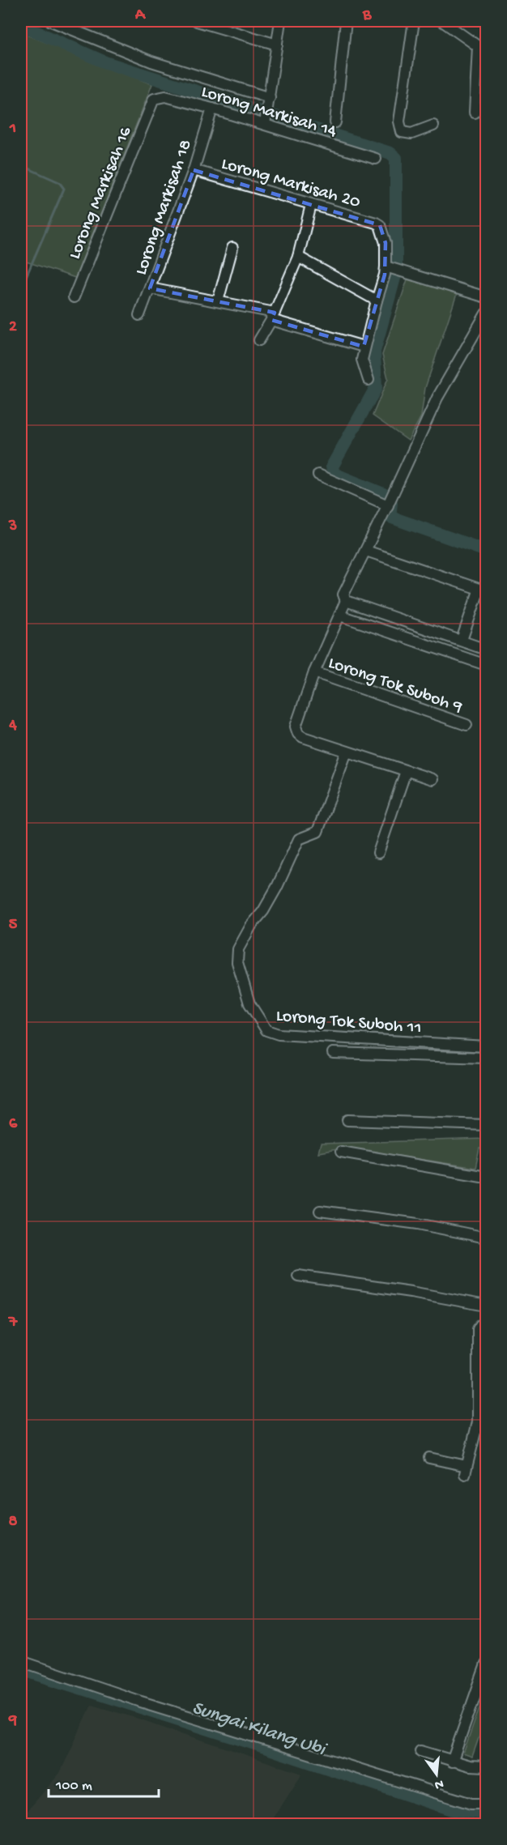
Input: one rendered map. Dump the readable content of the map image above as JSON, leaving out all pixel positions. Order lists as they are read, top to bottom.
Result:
{
  "streets": {
    "street": [
      "Lorong Markisah 14",
      "Lorong Markisah 20",
      "Lorong Markisah 16",
      "Lorong Markisah 18",
      "Lorong Tok Suboh 9",
      "Lorong Tok Suboh 11"
    ]
  },
  "crossings": [
    ["Lorong Markisah 14", "Lorong Markisah 16"],
    ["Lorong Markisah 14", "Lorong Markisah 18"],
    ["Lorong Markisah 20", "Lorong Markisah 18"]
  ],
  "water": ["Sungai Kilang Ubi"],
  "scale_bar": "100 m",
  "north": "bottom",
  "grid": {
    "columns": ["A", "B"],
    "rows": [
      "1",
      "2",
      "3",
      "4",
      "5",
      "6",
      "7",
      "8",
      "9"
    ]
  }
}
